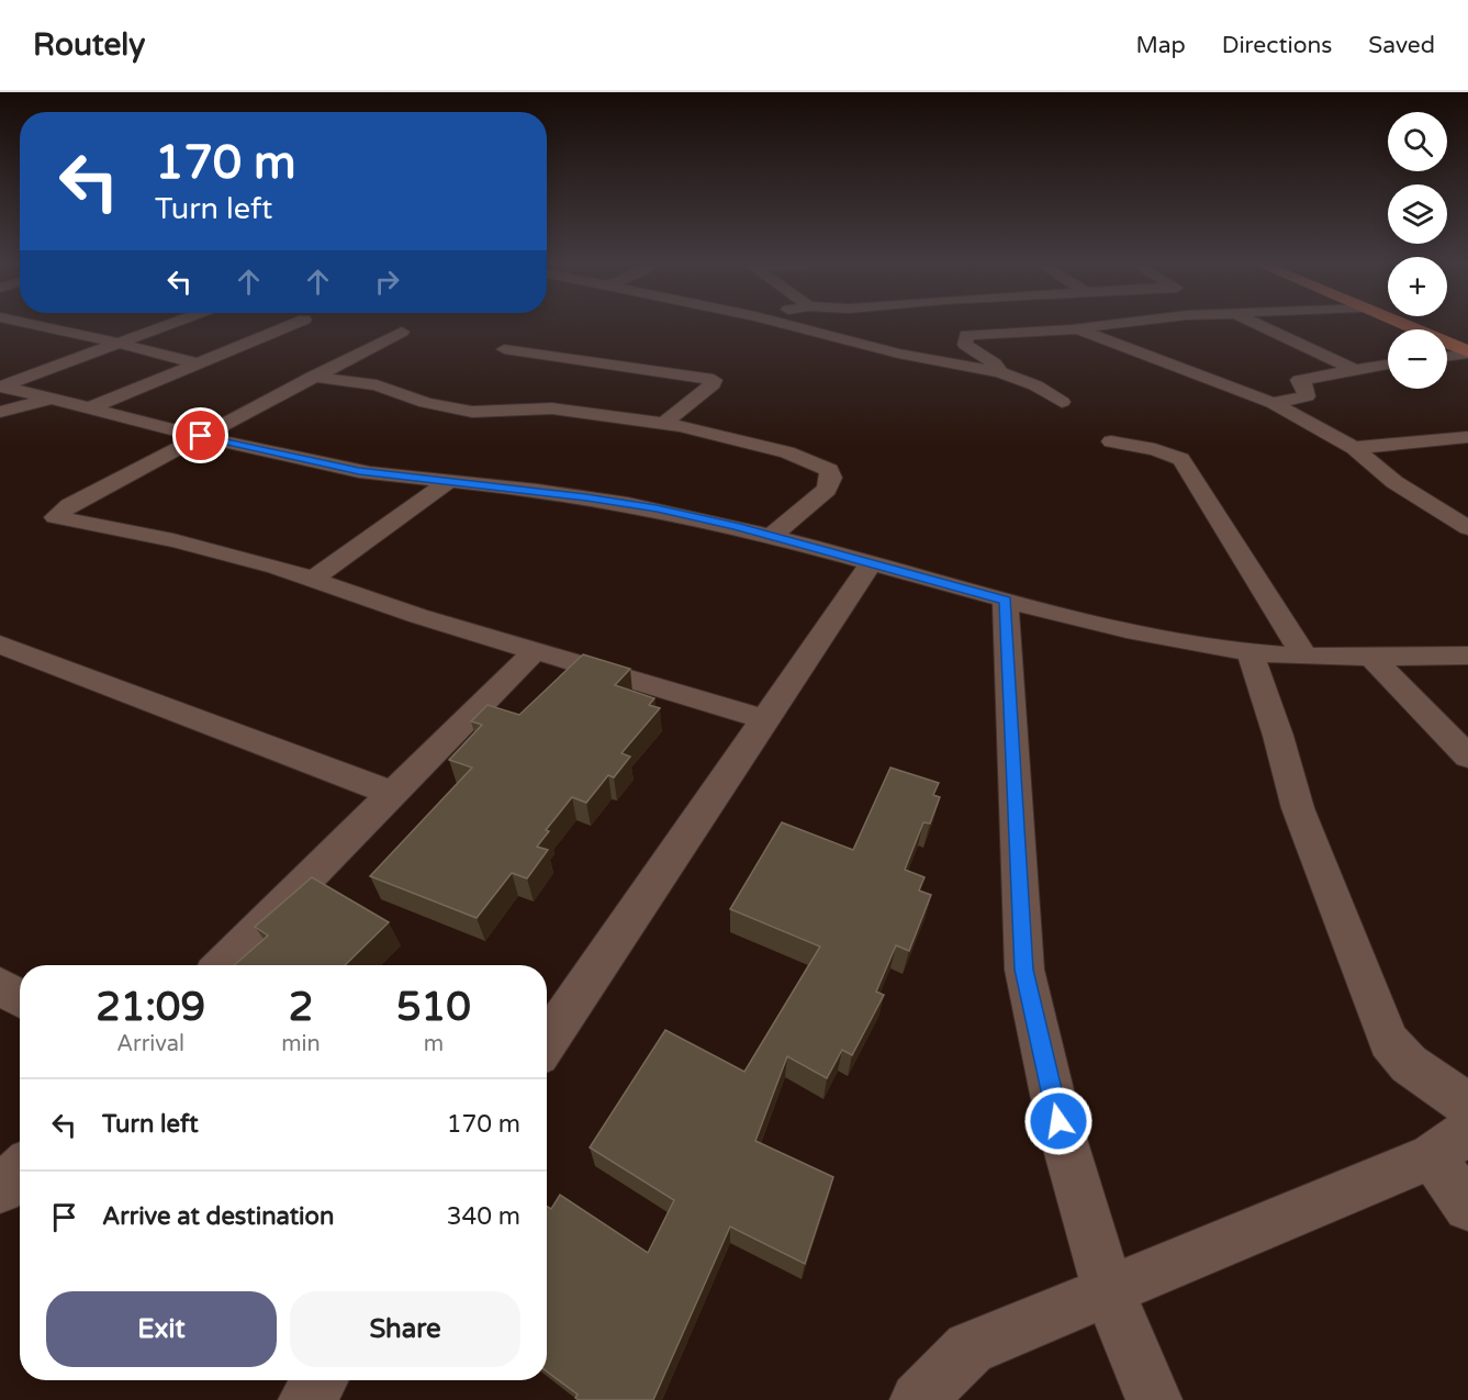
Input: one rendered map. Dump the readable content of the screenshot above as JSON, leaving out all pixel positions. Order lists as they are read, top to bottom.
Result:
{
  "page": {
    "header": "Routely",
    "nav": ["Map", "Directions", "Saved"],
    "map_buttons": ["+", "−"],
    "turn": ["170 m", "Turn left"],
    "eta": [
      "21:09",
      "Arrival",
      "2",
      "min",
      "510",
      "m"
    ],
    "list": [
      {
        "name": "Turn left",
        "value": "170 m"
      },
      {
        "name": "Arrive at destination",
        "value": "340 m"
      }
    ],
    "buttons": ["Exit", "Share"]
  }
}
